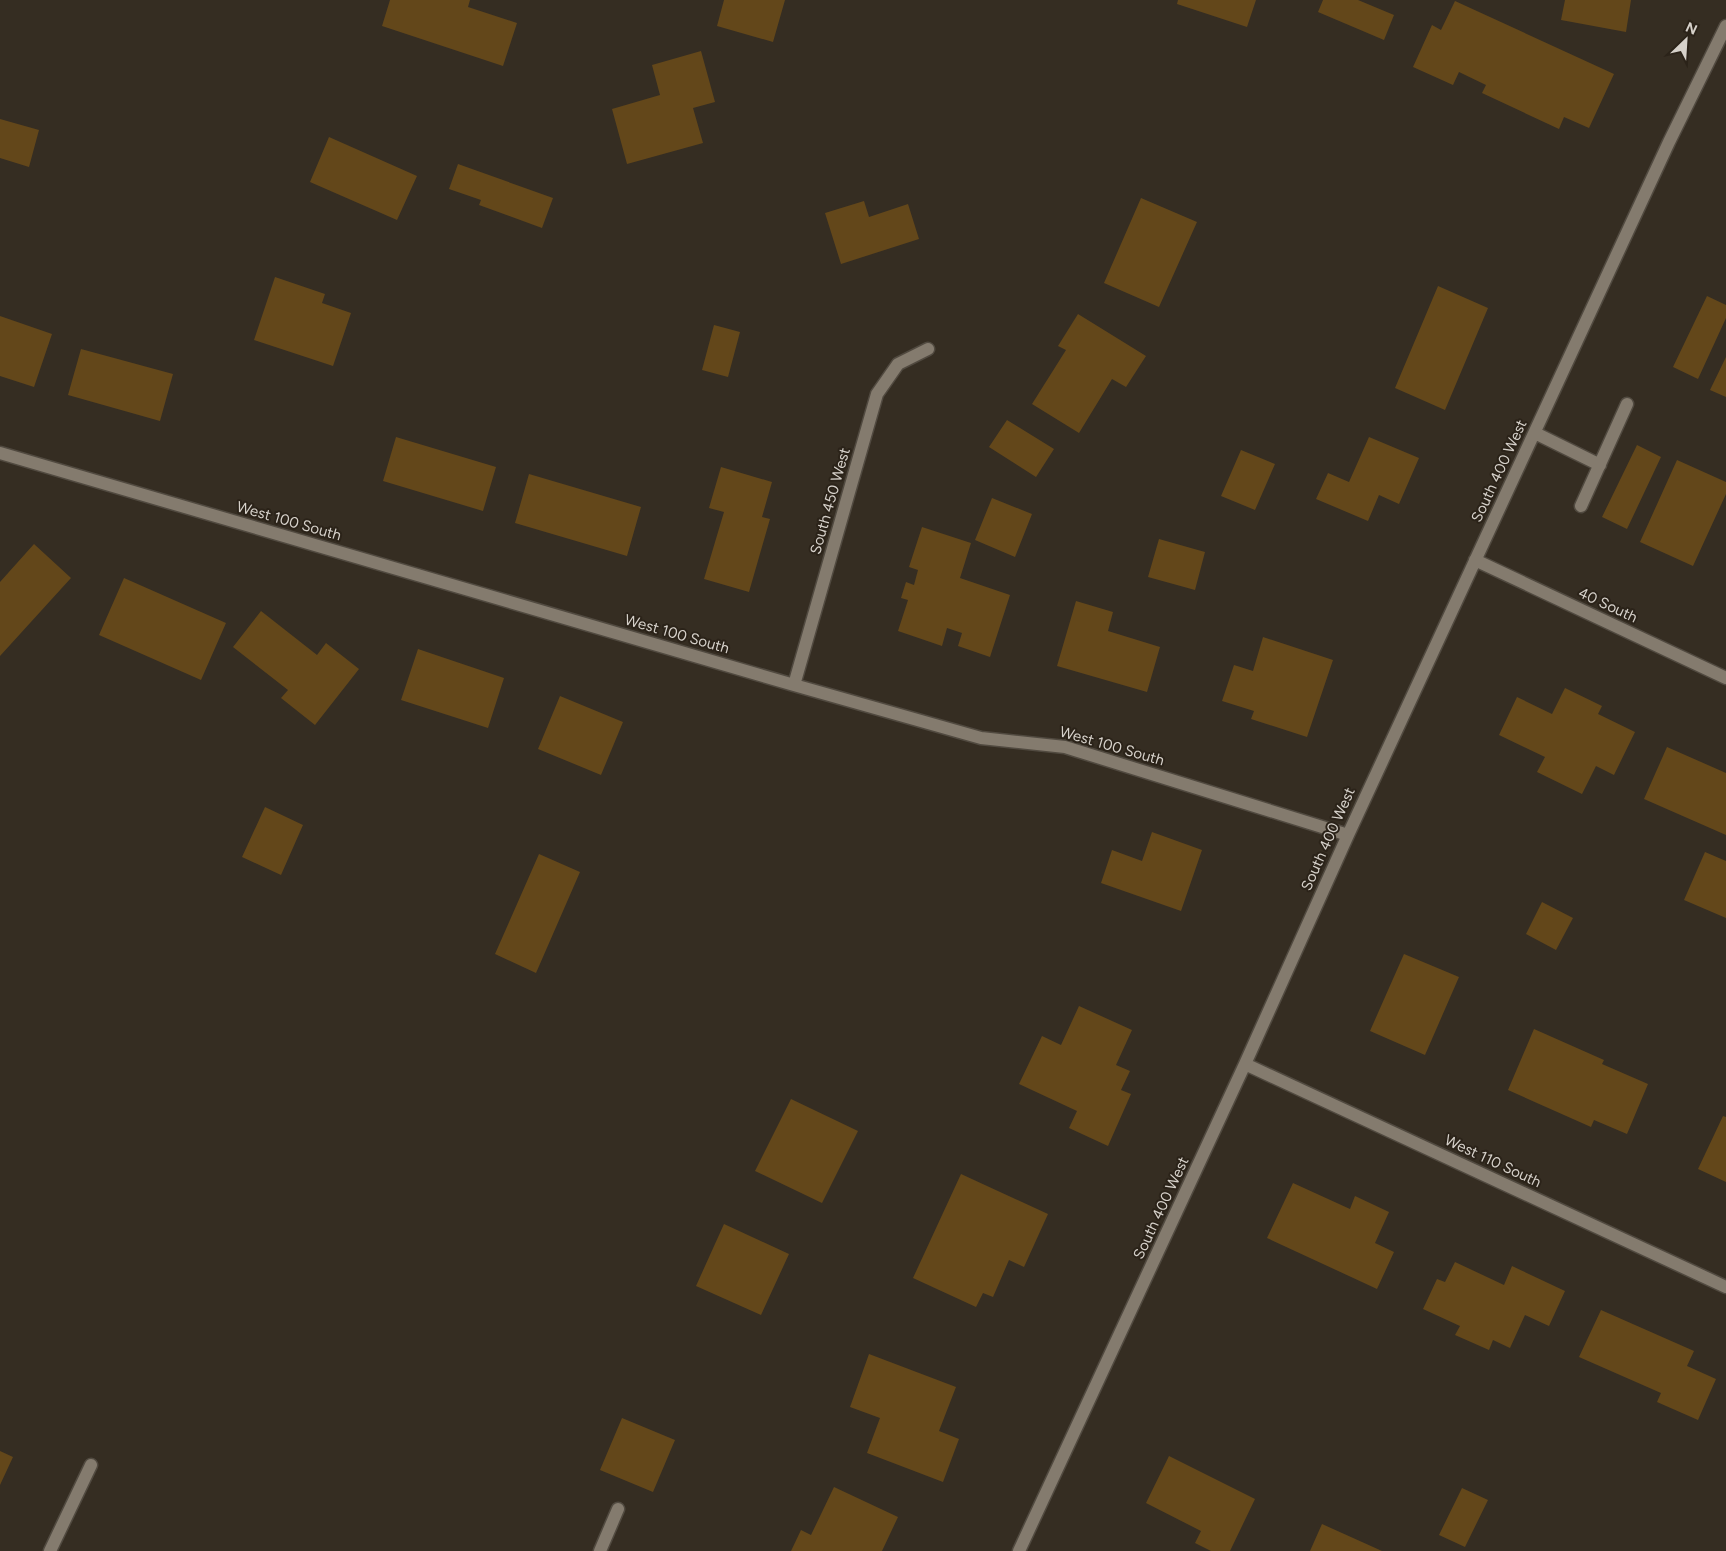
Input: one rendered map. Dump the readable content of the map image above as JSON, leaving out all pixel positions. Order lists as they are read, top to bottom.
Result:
{
  "streets": {
    "street": [
      "South 400 West",
      "South 450 West",
      "West 100 South",
      "40 South",
      "West 110 South"
    ]
  },
  "crossings": [
    ["South 400 West", "West 100 South"],
    ["South 400 West", "40 South"],
    ["South 400 West", "West 110 South"],
    ["South 450 West", "West 100 South"]
  ],
  "north": "top right"
}
